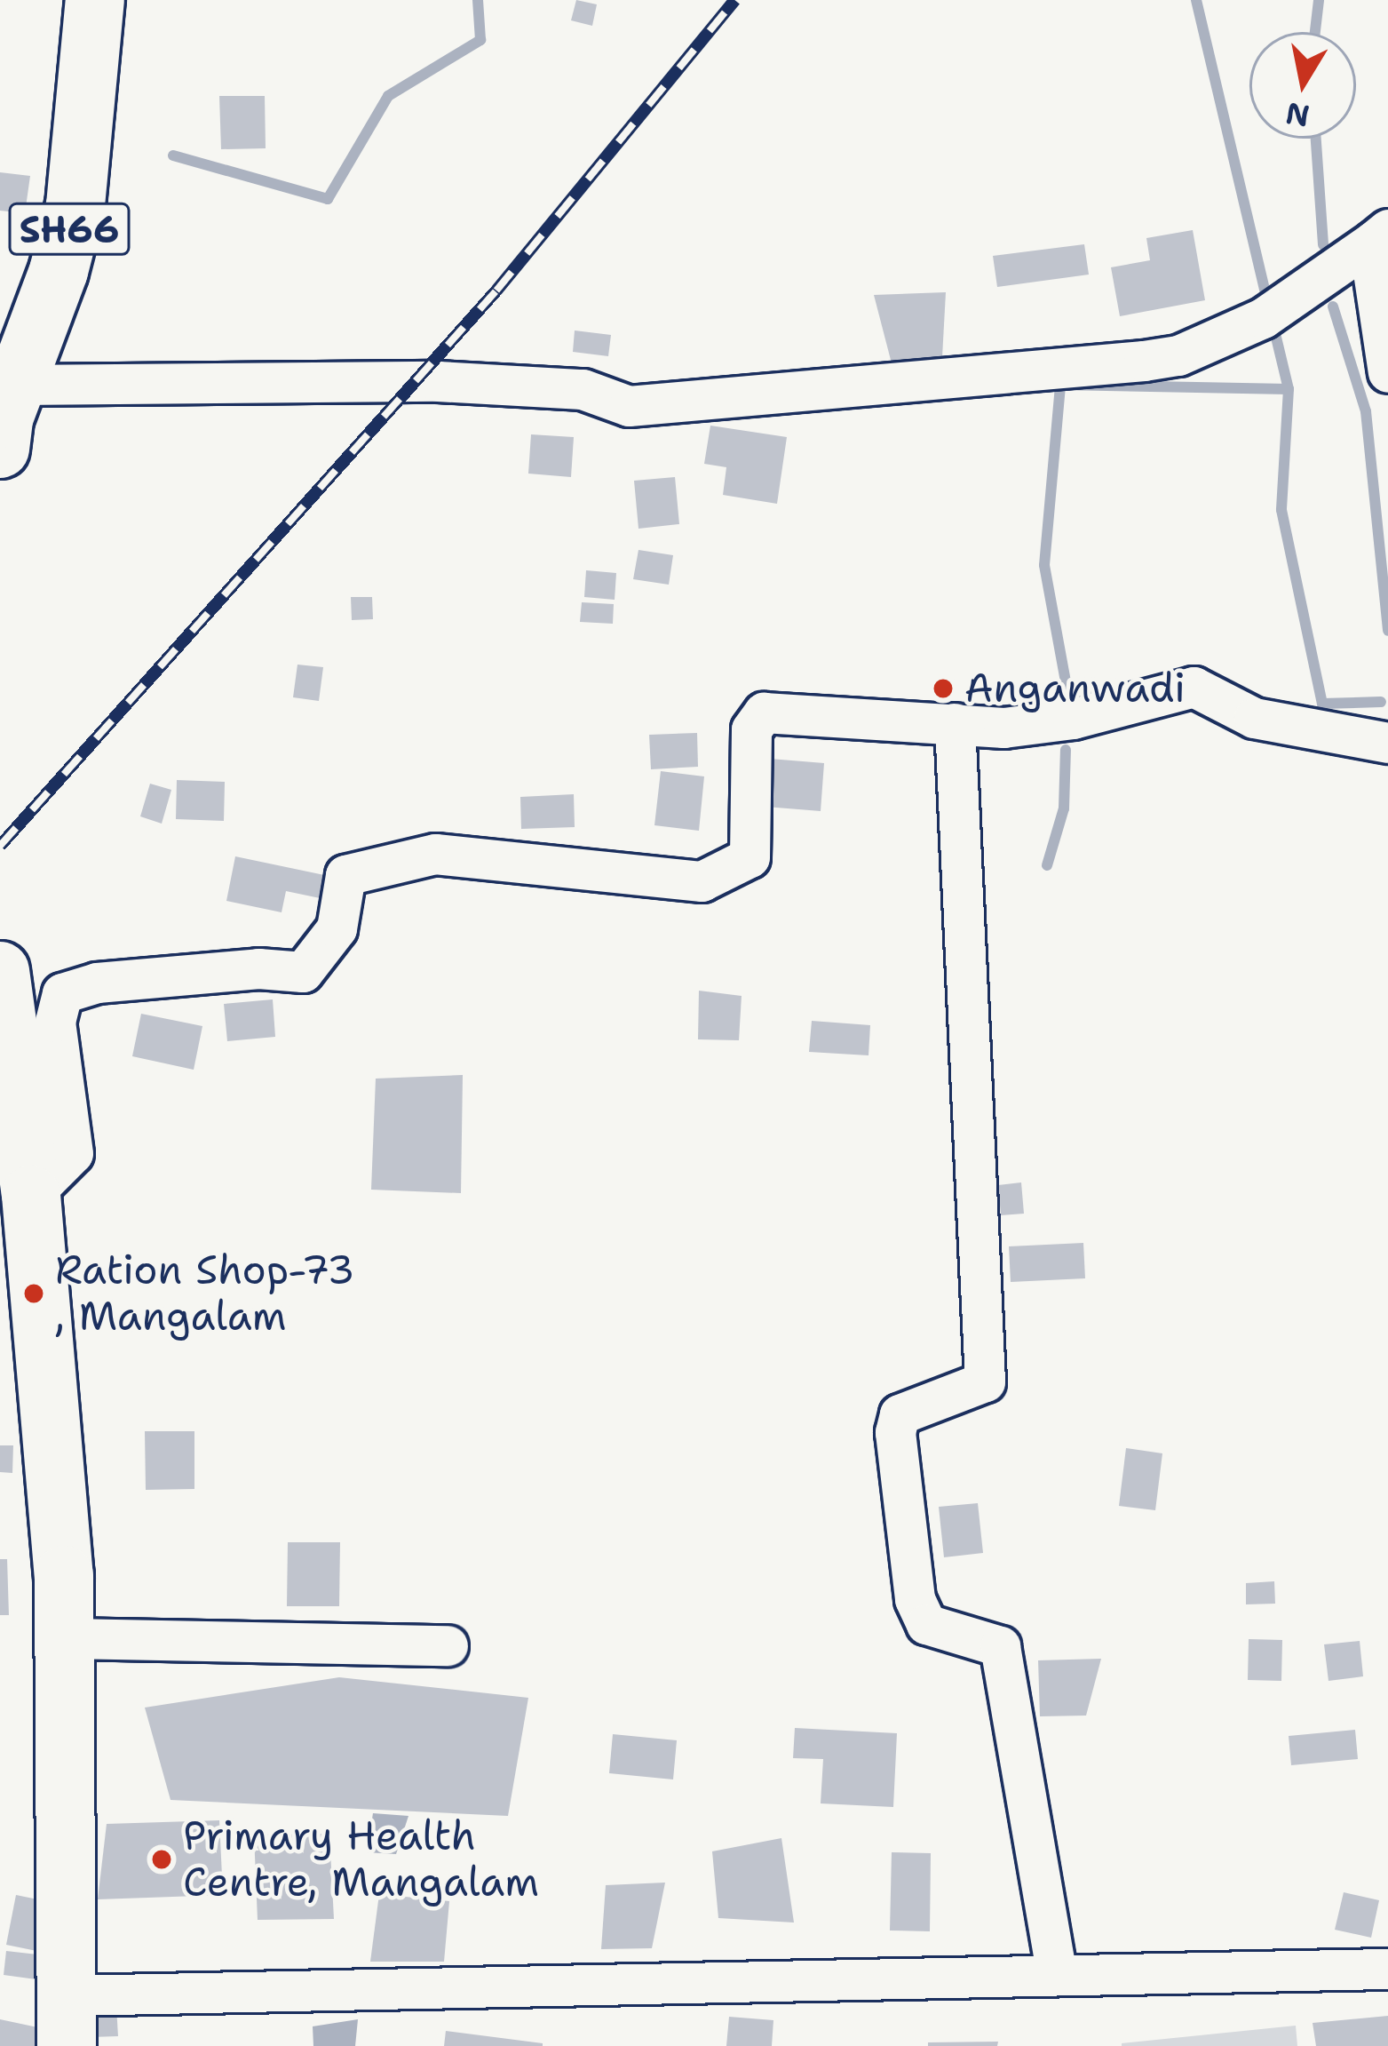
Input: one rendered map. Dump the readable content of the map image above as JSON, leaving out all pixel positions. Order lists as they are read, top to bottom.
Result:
{
  "streets": {
    "main road": ["SH66"]
  },
  "places": ["Anganwadi", "Ration Shop-73 , Mangalam", "Primary Health Centre, Mangalam"],
  "north": "bottom"
}
